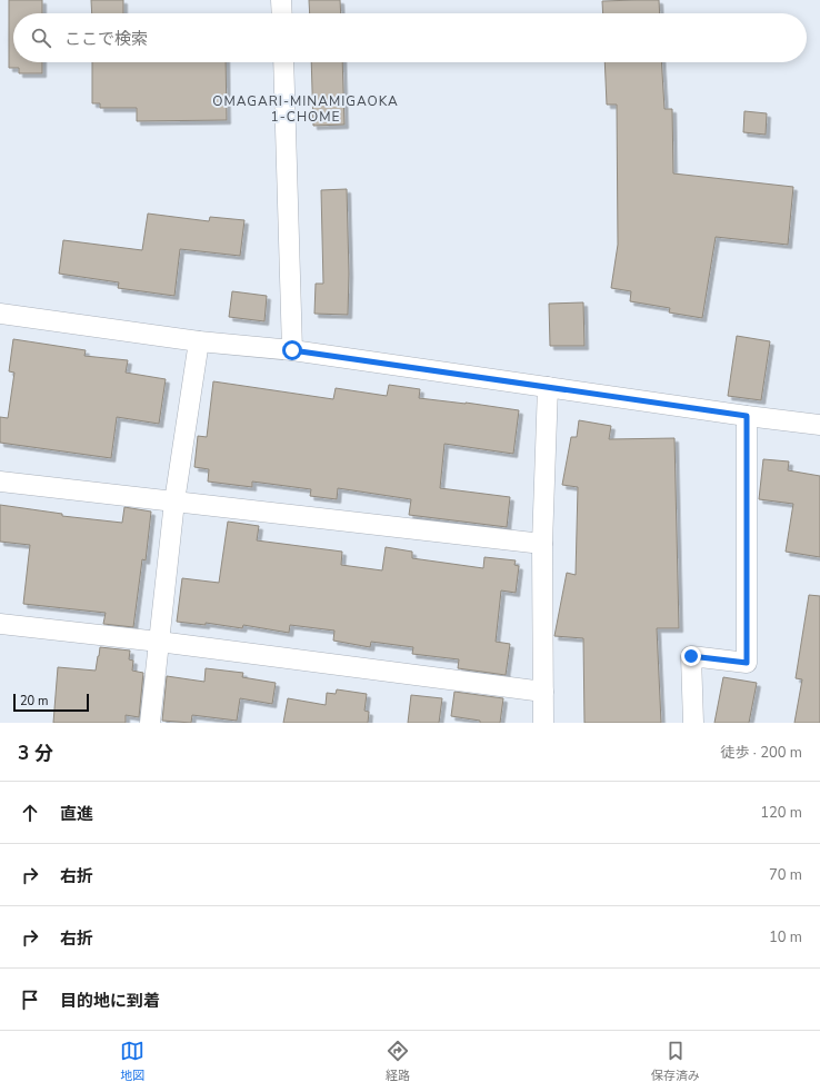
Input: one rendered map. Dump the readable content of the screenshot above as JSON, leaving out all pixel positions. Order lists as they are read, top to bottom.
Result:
{
  "districts": ["OMAGARI-MINAMIGAOKA 1-CHOME"],
  "scale_bar": "20 m",
  "page": {
    "search": "ここで検索",
    "scale": "20 m",
    "heading": ["3 分", "徒歩 · 200 m"],
    "list": [
      ["直進", "120 m"],
      ["右折", "70 m"],
      ["右折", "10 m"],
      "目的地に到着"
    ],
    "nav": ["地図", "経路", "保存済み"]
  }
}
